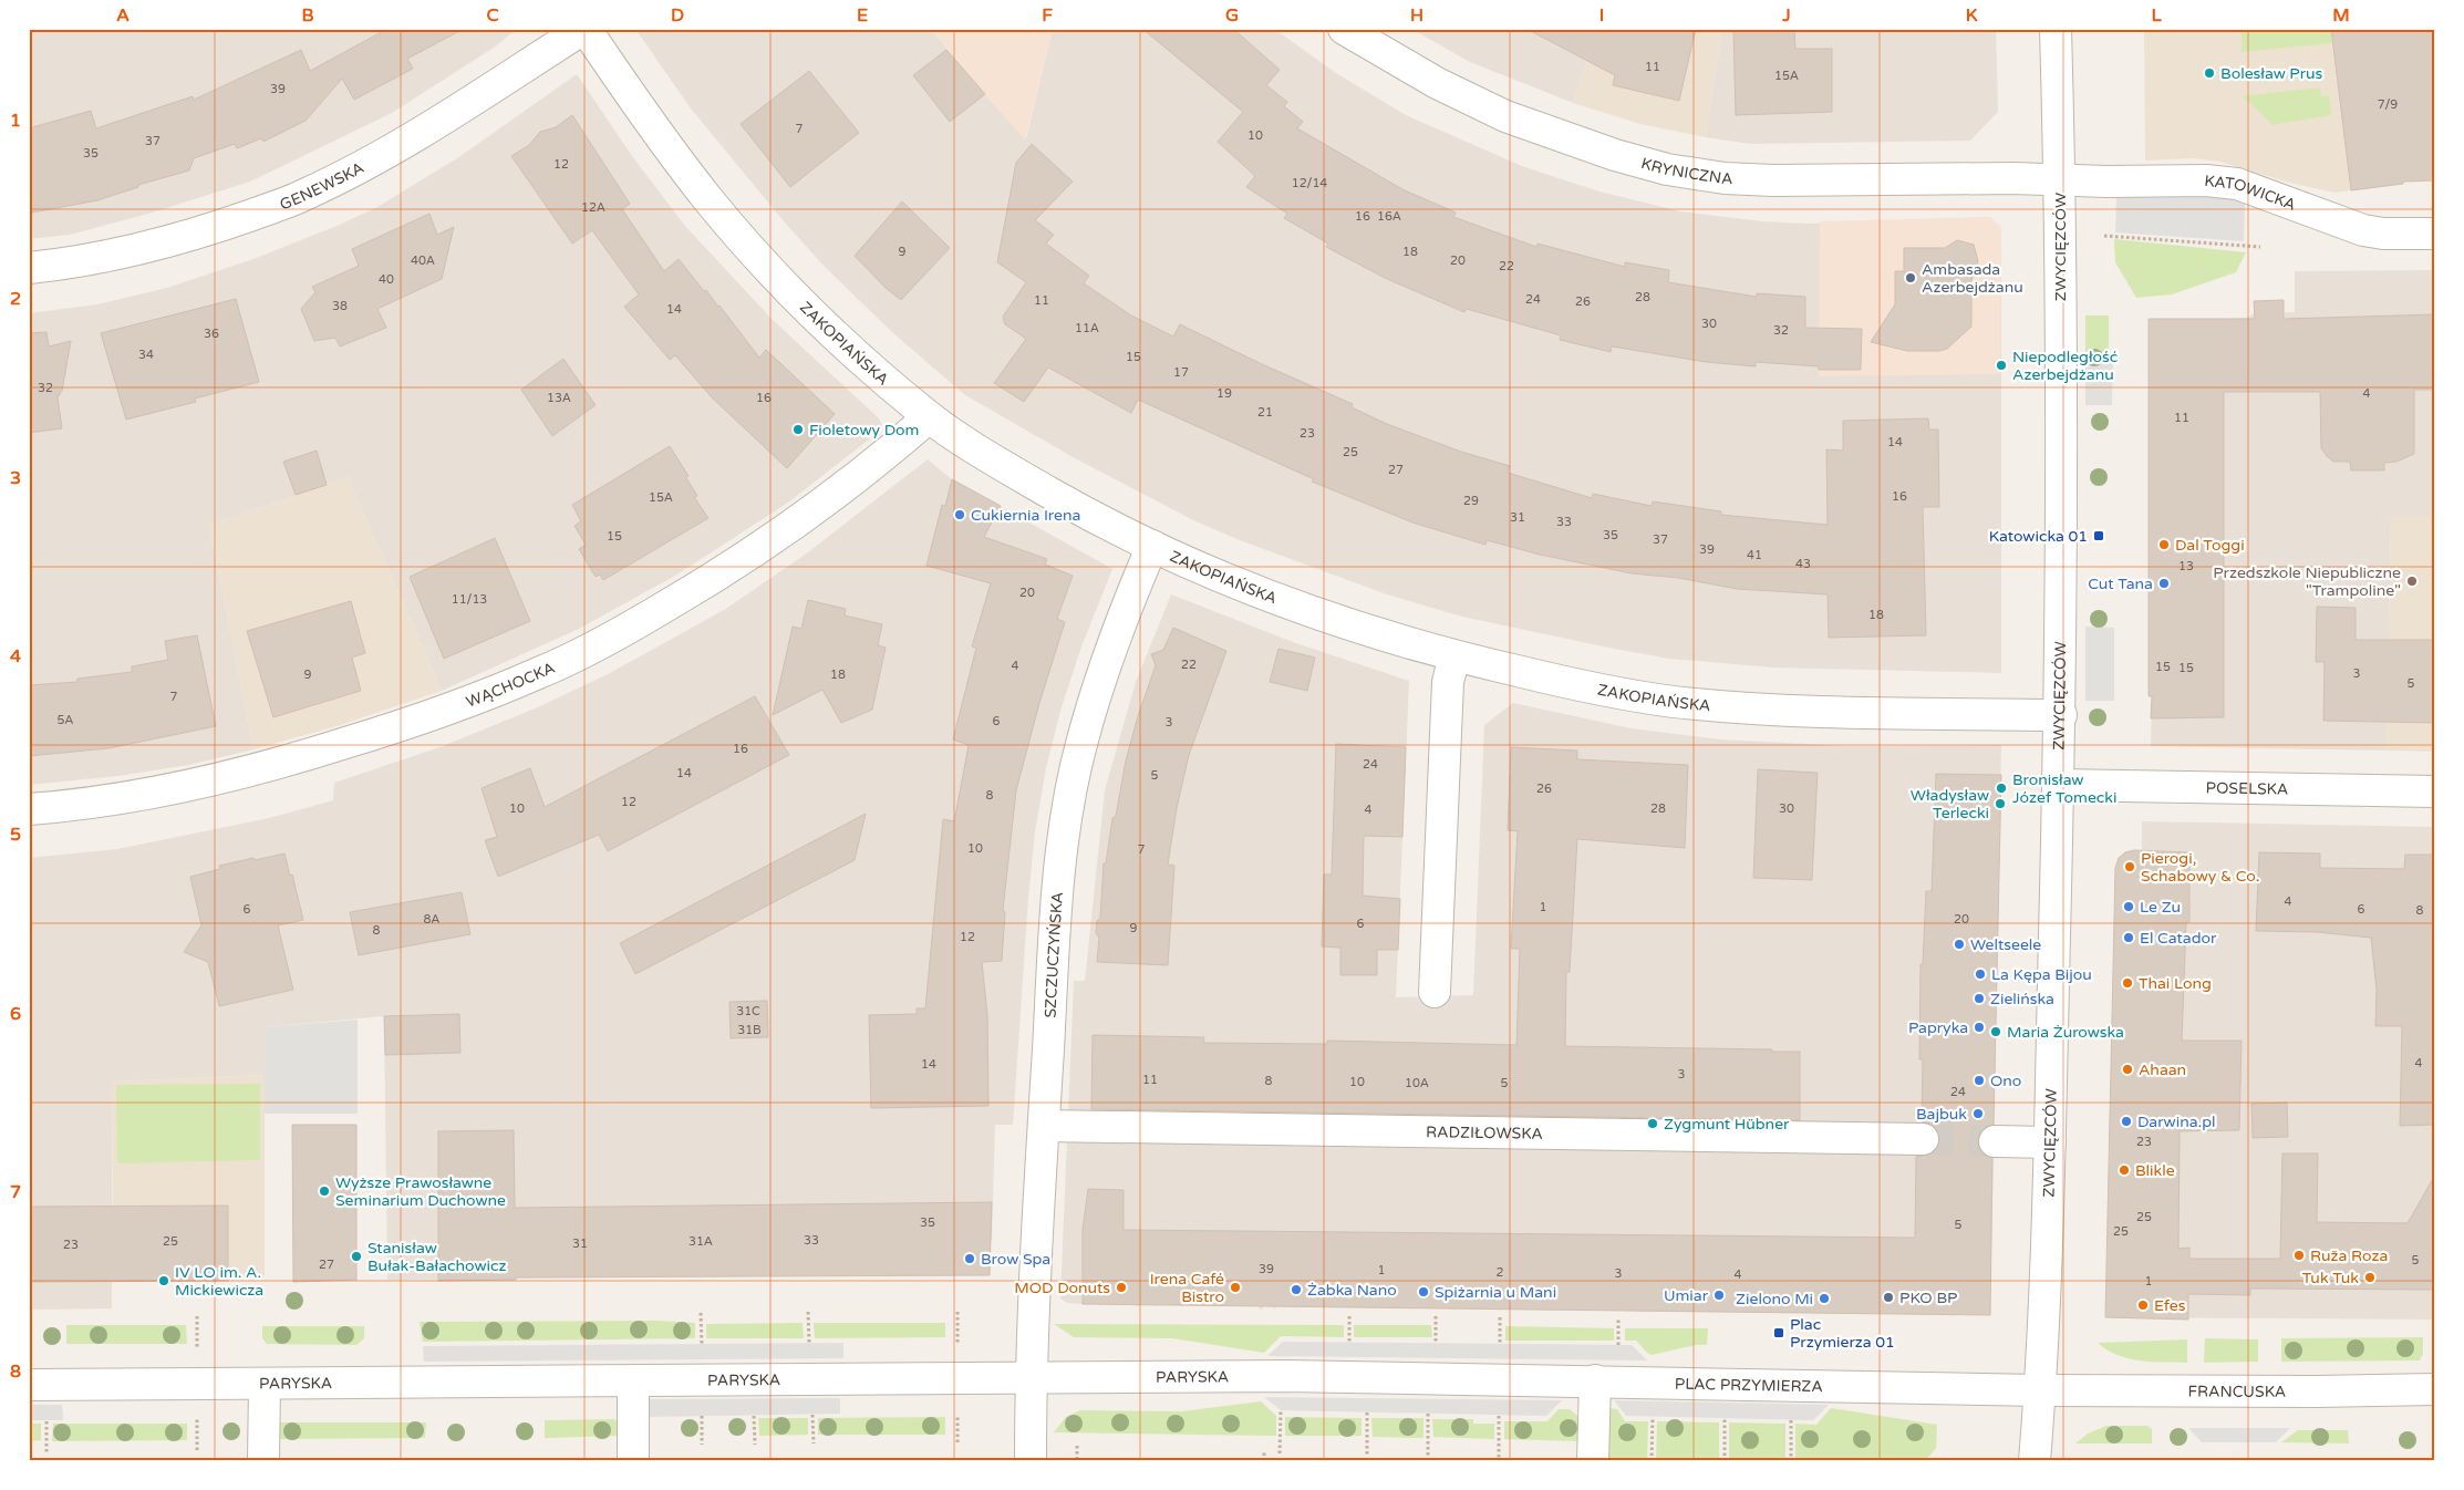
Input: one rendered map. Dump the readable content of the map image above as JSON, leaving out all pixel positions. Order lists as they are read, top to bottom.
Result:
{
  "streets": {
    "street": [
      "KRYNICZNA",
      "GENEWSKA",
      "KATOWICKA",
      "ZWYCIĘZCÓW",
      "ZAKOPIAŃSKA",
      "WĄCHOCKA",
      "POSELSKA",
      "SZCZUCZYŃSKA",
      "RADZIŁOWSKA",
      "PARYSKA",
      "PLAC PRZYMIERZA",
      "FRANCUSKA"
    ]
  },
  "crossings": [
    ["KRYNICZNA", "KATOWICKA"],
    ["KRYNICZNA", "ZWYCIĘZCÓW"],
    ["GENEWSKA", "ZAKOPIAŃSKA"],
    ["KATOWICKA", "ZWYCIĘZCÓW"],
    ["ZWYCIĘZCÓW", "ZAKOPIAŃSKA"],
    ["ZWYCIĘZCÓW", "POSELSKA"],
    ["ZWYCIĘZCÓW", "PLAC PRZYMIERZA"],
    ["ZWYCIĘZCÓW", "FRANCUSKA"],
    ["ZAKOPIAŃSKA", "WĄCHOCKA"],
    ["ZAKOPIAŃSKA", "SZCZUCZYŃSKA"],
    ["SZCZUCZYŃSKA", "RADZIŁOWSKA"],
    ["SZCZUCZYŃSKA", "PARYSKA"],
    ["PARYSKA", "PLAC PRZYMIERZA"],
    ["PLAC PRZYMIERZA", "FRANCUSKA"]
  ],
  "places": {
    "other": [
      "Bolesław Prus",
      "Ambasada Azerbejdżanu",
      "Niepodległość Azerbejdżanu",
      "Fioletowy Dom",
      "Cukiernia Irena",
      "Dal Toggi",
      "Przedszkole Niepubliczne \"Trampoline\"",
      "Cut Tana",
      "Bronisław Józef Tomecki",
      "Władysław Terlecki",
      "Pierogi, Schabowy & Co.",
      "Le Zu",
      "El Catador",
      "Weltseele",
      "La Kępa Bijou",
      "Thai Long",
      "Zielińska",
      "Papryka",
      "Maria Żurowska",
      "Ahaan",
      "Ono",
      "Bajbuk",
      "Darwina.pl",
      "Zygmunt Hübner",
      "Blikle",
      "Wyższe Prawosławne Seminarium Duchowne",
      "Ruža Roza",
      "Stanisław Bułak-Bałachowicz",
      "Brow Spa",
      "Tuk Tuk",
      "IV LO im. A. Mickiewicza",
      "MOD Donuts",
      "Irena Café Bistro",
      "Żabka Nano",
      "Spiżarnia u Mani",
      "Umiar",
      "PKO BP",
      "Zielono Mi",
      "Efes"
    ],
    "transit": ["Katowicka 01", "Plac Przymierza 01"]
  },
  "house_numbers": [
    "11",
    "15A",
    "39",
    "7/9",
    "7",
    "10",
    "37",
    "35",
    "12",
    "12/14",
    "12A",
    "16",
    "16A",
    "9",
    "18",
    "40A",
    "20",
    "22",
    "40",
    "28",
    "24",
    "11",
    "26",
    "38",
    "14",
    "30",
    "11A",
    "32",
    "36",
    "34",
    "15",
    "17",
    "32",
    "19",
    "4",
    "13A",
    "16",
    "21",
    "11",
    "23",
    "14",
    "25",
    "27",
    "16",
    "15A",
    "29",
    "31",
    "33",
    "35",
    "15",
    "37",
    "39",
    "41",
    "43",
    "13",
    "20",
    "11/13",
    "18",
    "22",
    "4",
    "15",
    "15",
    "3",
    "9",
    "18",
    "5",
    "7",
    "5A",
    "6",
    "3",
    "16",
    "24",
    "14",
    "5",
    "26",
    "8",
    "12",
    "10",
    "28",
    "30",
    "4",
    "10",
    "7",
    "4",
    "1",
    "6",
    "6",
    "8",
    "8A",
    "20",
    "6",
    "9",
    "8",
    "12",
    "31C",
    "31B",
    "4",
    "14",
    "3",
    "11",
    "8",
    "10",
    "10A",
    "5",
    "24",
    "23",
    "25",
    "35",
    "5",
    "25",
    "33",
    "25",
    "31A",
    "31",
    "23",
    "5",
    "27",
    "39",
    "1",
    "2",
    "3",
    "4",
    "1"
  ],
  "grid": {
    "columns": [
      "A",
      "B",
      "C",
      "D",
      "E",
      "F",
      "G",
      "H",
      "I",
      "J",
      "K",
      "L",
      "M"
    ],
    "rows": [
      "1",
      "2",
      "3",
      "4",
      "5",
      "6",
      "7",
      "8"
    ]
  }
}
